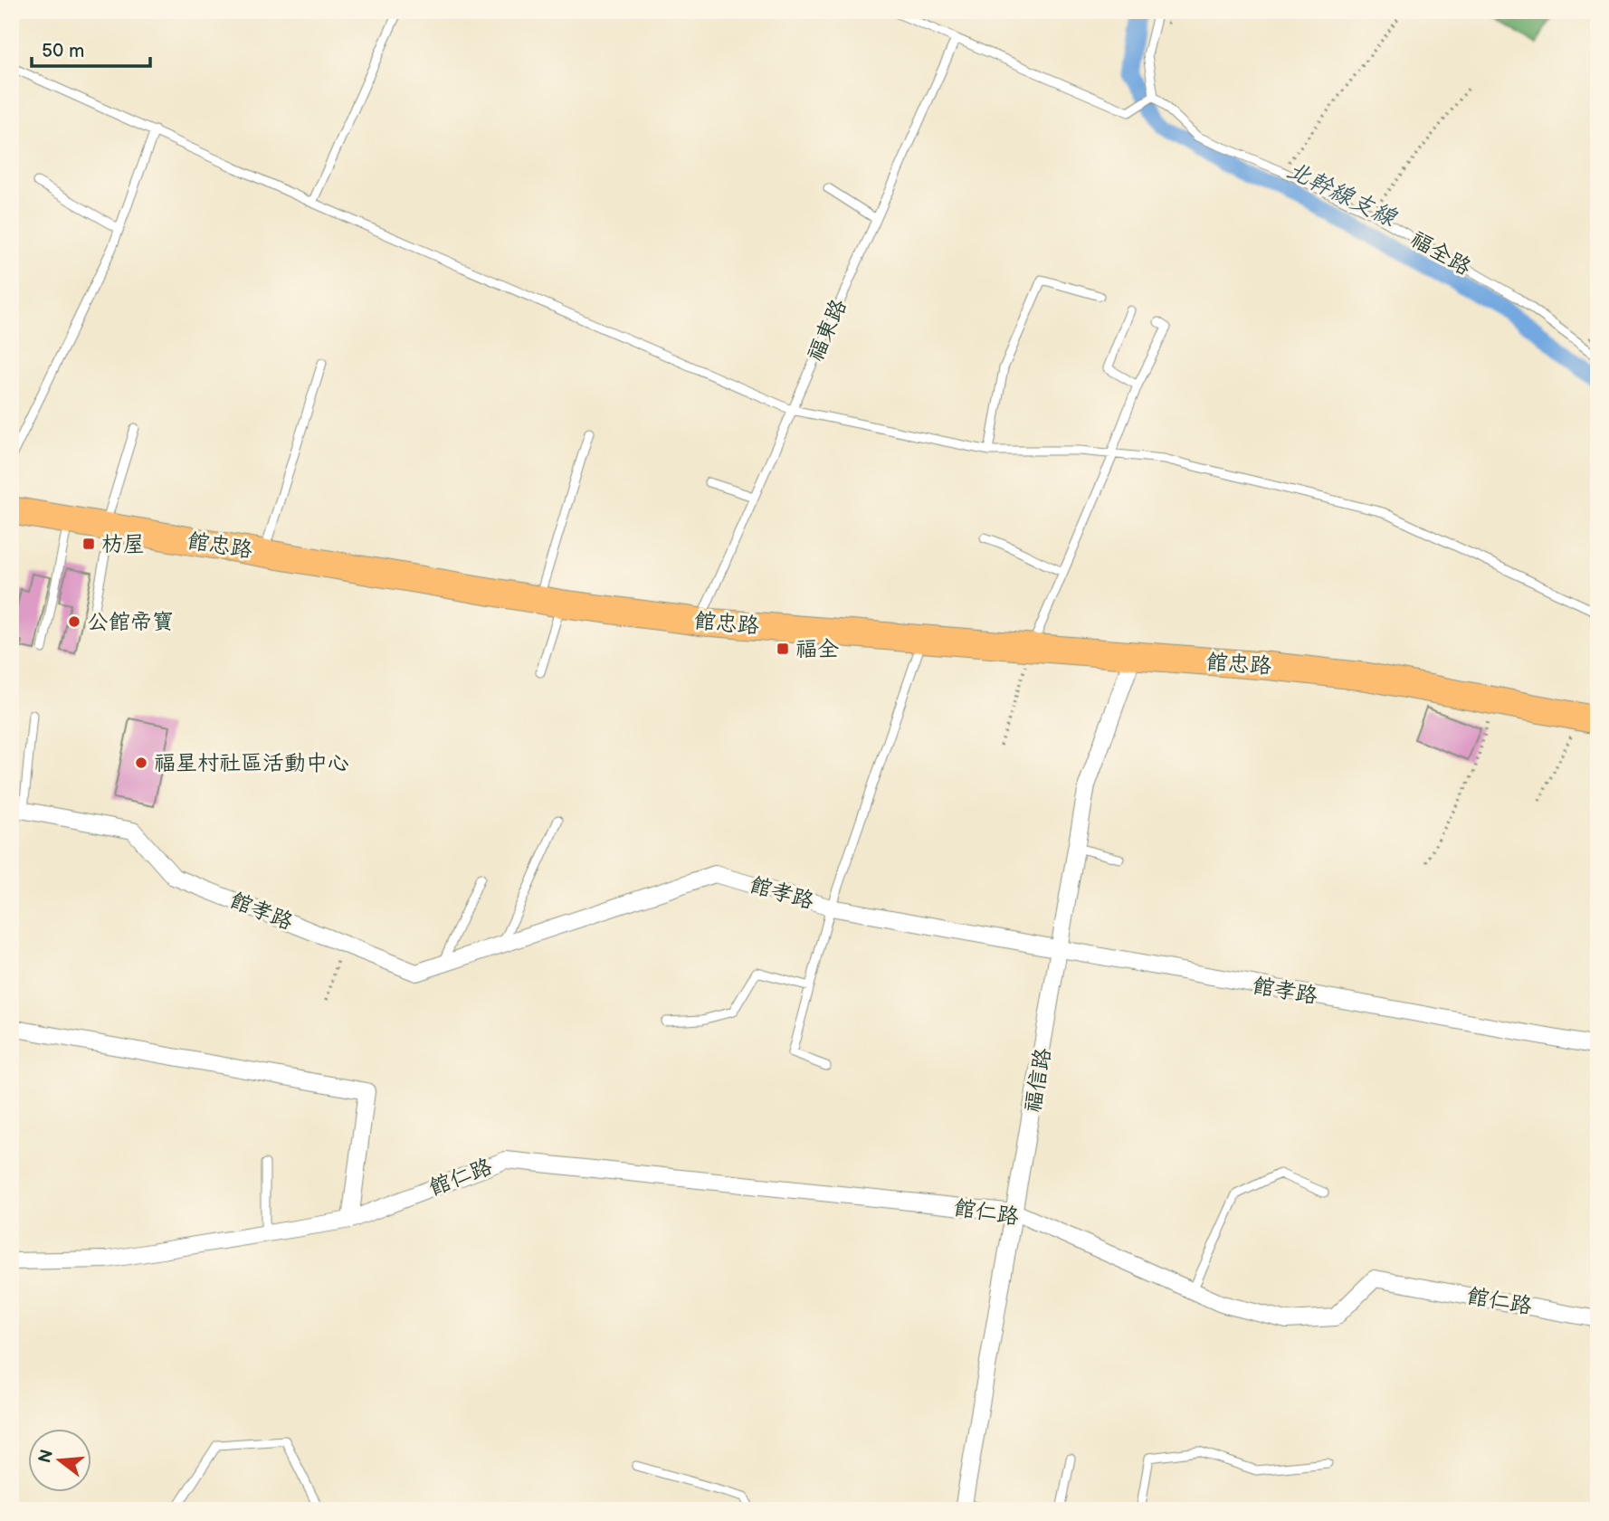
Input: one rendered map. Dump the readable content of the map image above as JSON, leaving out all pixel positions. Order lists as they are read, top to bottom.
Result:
{
  "streets": {
    "main road": ["館忠路"],
    "street": ["館孝路", "福信路", "館仁路"],
    "lane": ["福全路", "福東路"]
  },
  "crossings": [
    ["福東路", "館忠路"],
    ["館忠路", "福信路"],
    ["館孝路", "福信路"],
    ["福信路", "館仁路"]
  ],
  "water": ["北幹線支線"],
  "places": {
    "transit": ["枋屋", "福全"],
    "other": ["公館帝寶", "福星村社區活動中心"]
  },
  "scale_bar": "50 m",
  "north": "left"
}
